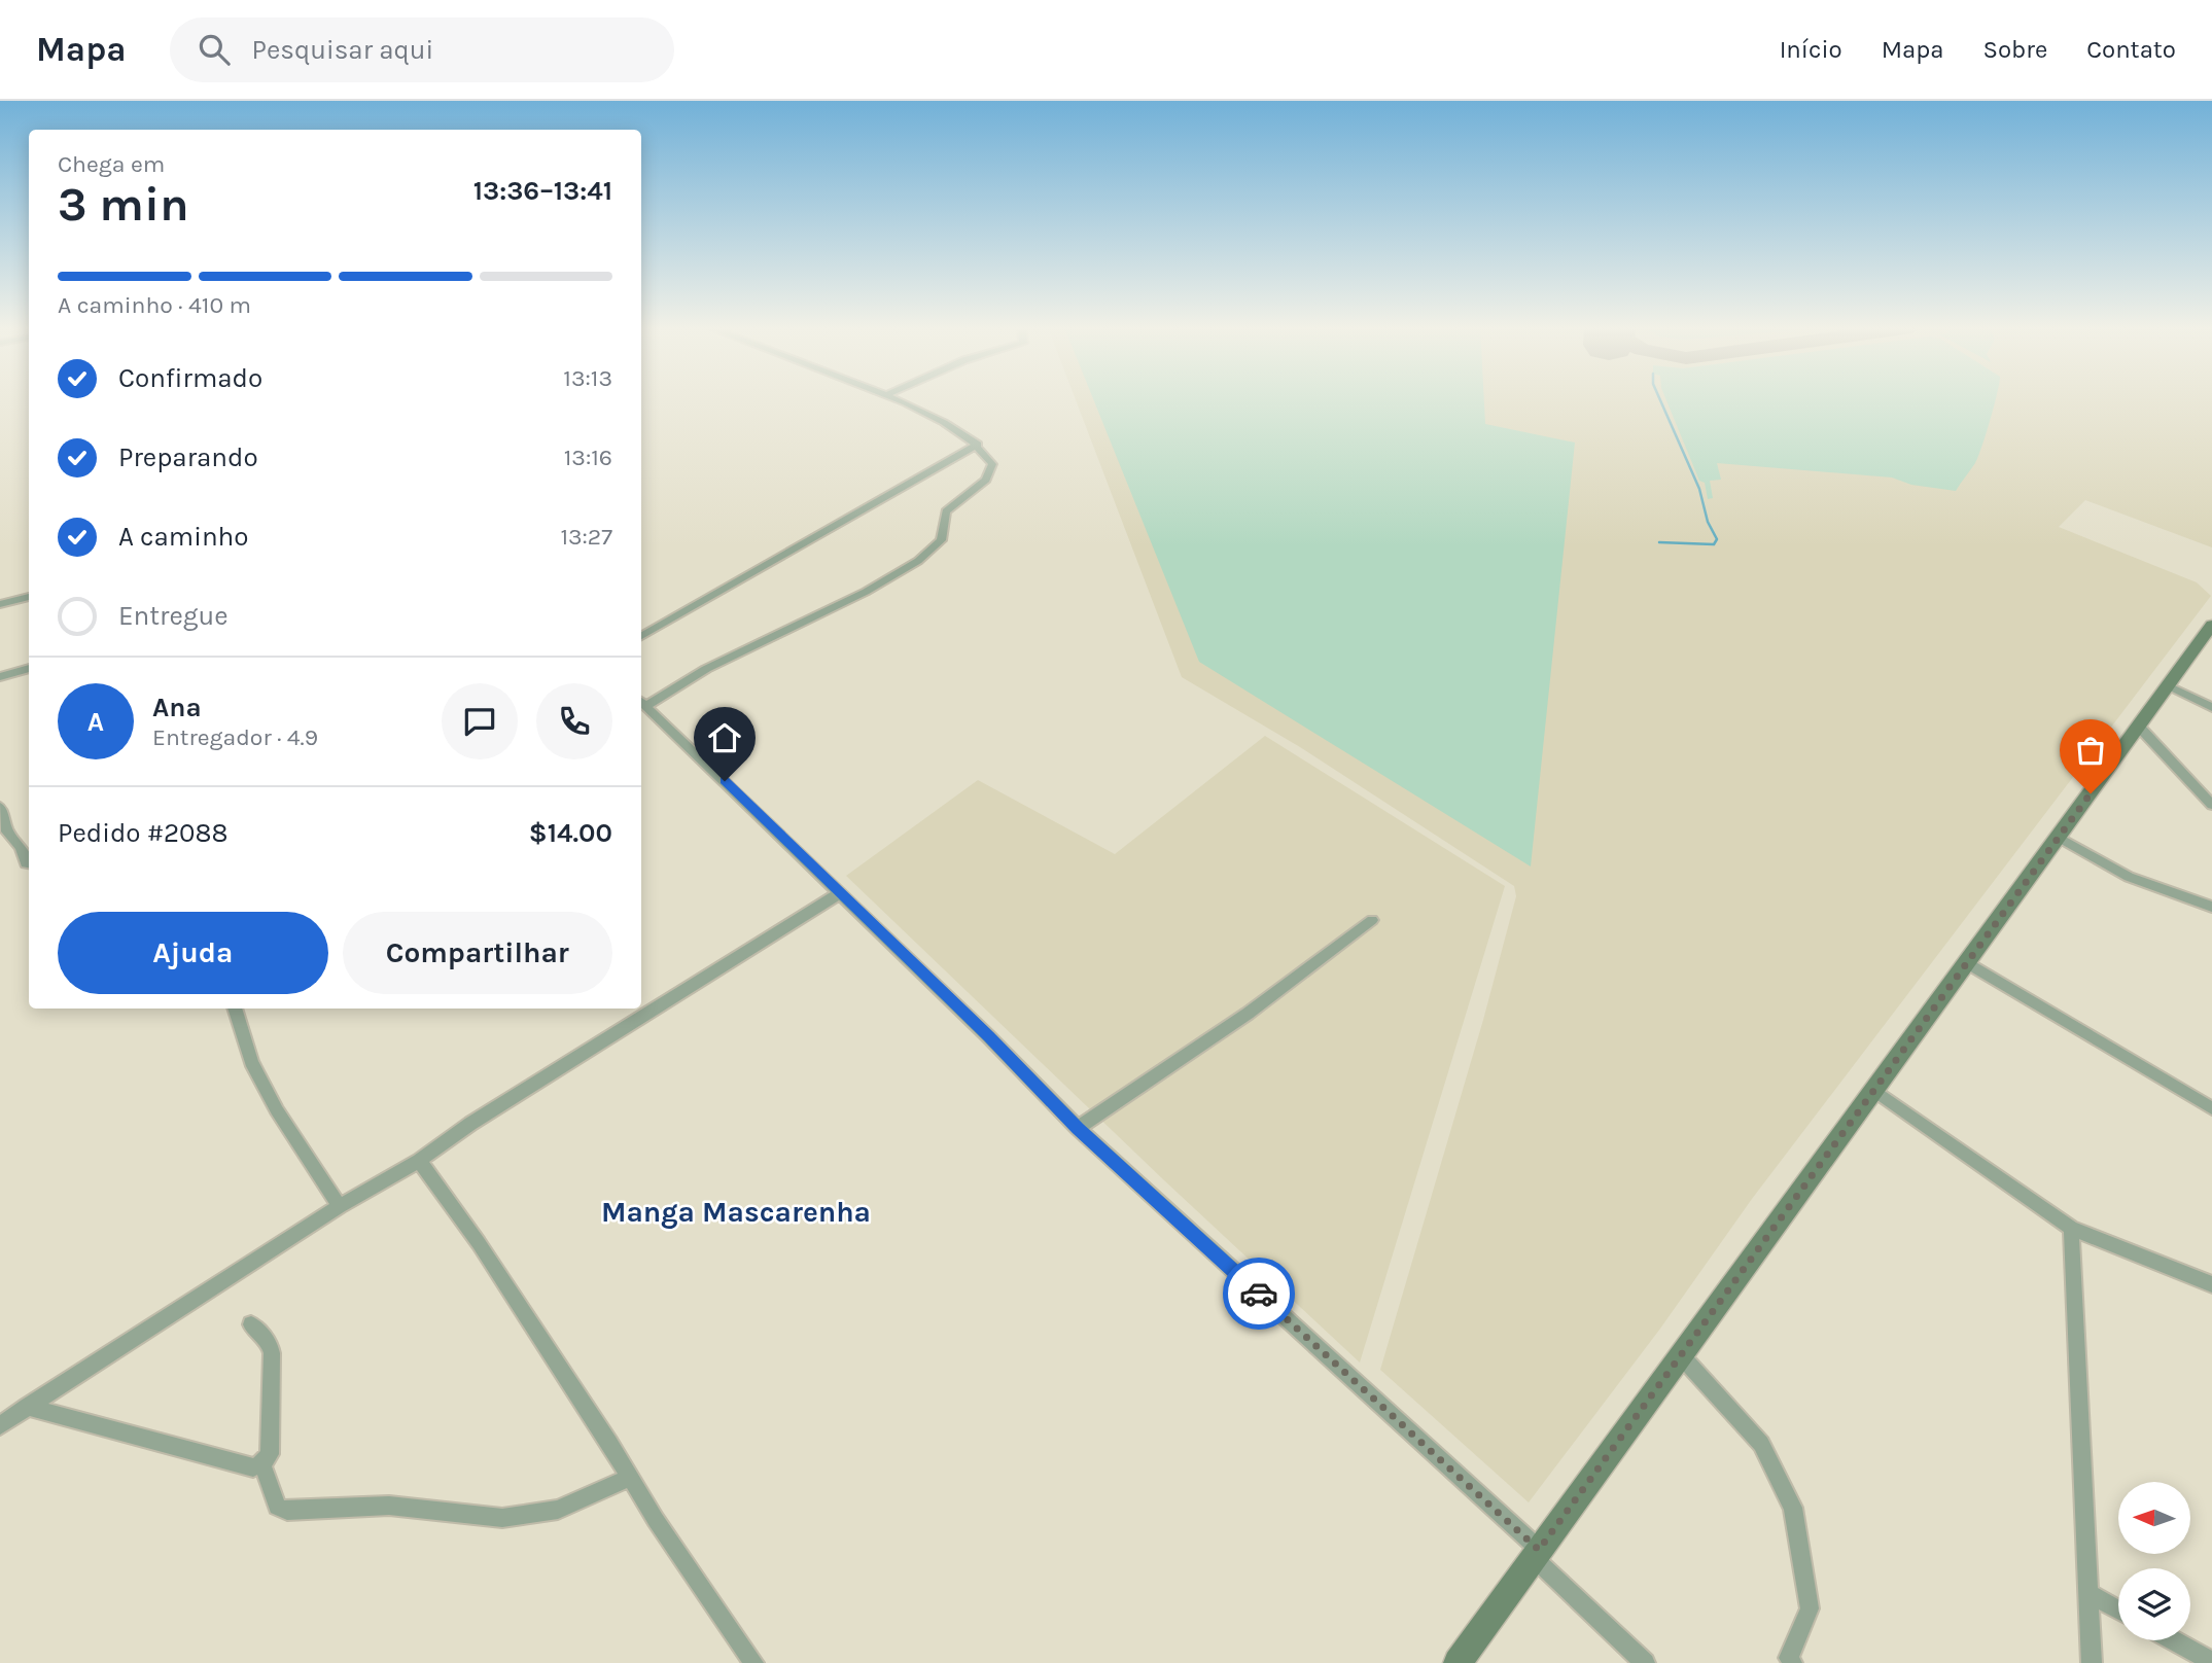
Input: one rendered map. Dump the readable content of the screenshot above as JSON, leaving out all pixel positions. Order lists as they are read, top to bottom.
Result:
{
  "districts": ["Manga Mascarenha"],
  "north": "left",
  "page": {
    "header": "Mapa",
    "search": "Pesquisar aqui",
    "nav": [
      "Início",
      "Mapa",
      "Sobre",
      "Contato"
    ],
    "heading": ["3 min", "Chega em", "13:36–13:41"],
    "panel": [
      "Ana",
      "Entregador · 4.9",
      "Pedido #2088",
      "$14.00"
    ],
    "bar": "A caminho · 410 m",
    "list": [
      ["Confirmado", "13:13"],
      ["Preparando", "13:16"],
      ["A caminho", "13:27"],
      "Entregue"
    ],
    "round": "A",
    "buttons": ["Ajuda", "Compartilhar"]
  }
}
